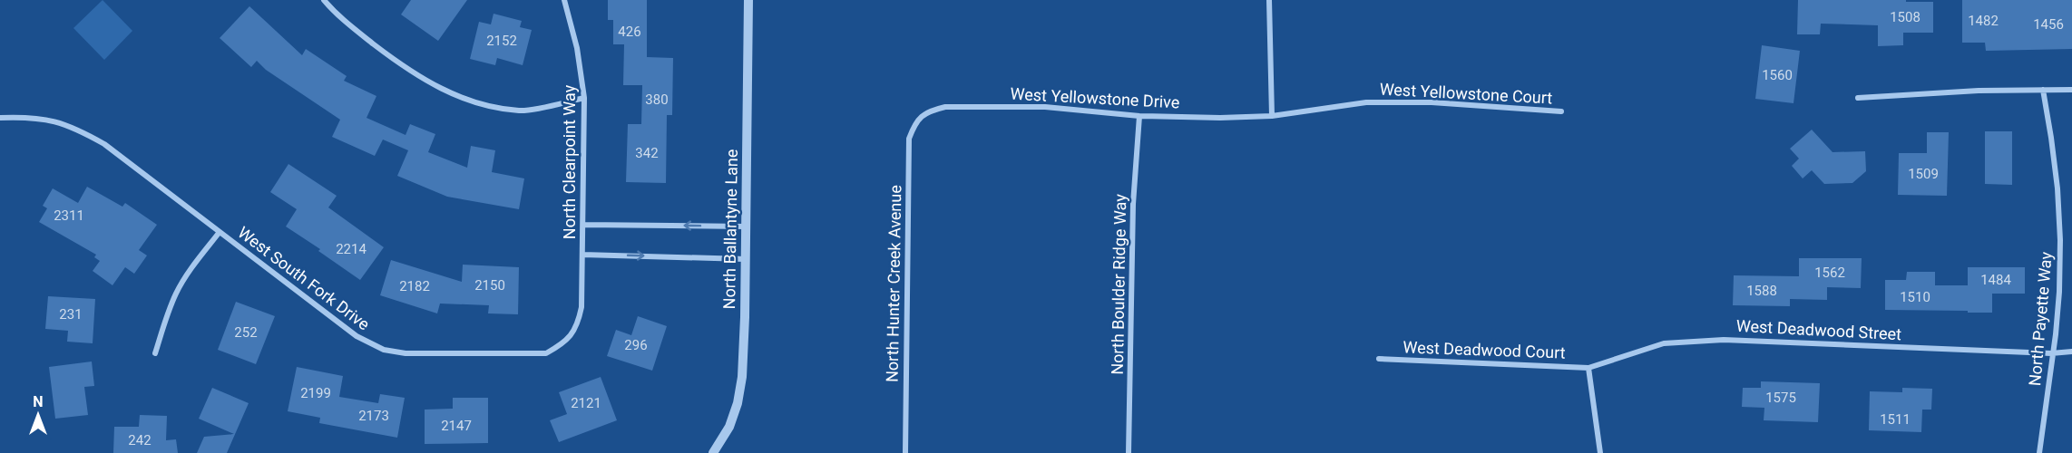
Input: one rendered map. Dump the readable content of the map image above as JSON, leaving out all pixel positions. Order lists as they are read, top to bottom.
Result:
{
  "streets": {
    "street": [
      "West Yellowstone Court",
      "West Yellowstone Drive",
      "North Clearpoint Way",
      "North Ballantyne Lane",
      "West South Fork Drive",
      "North Hunter Creek Avenue",
      "North Boulder Ridge Way",
      "North Payette Way",
      "West Deadwood Street",
      "West Deadwood Court"
    ]
  },
  "crossings": [
    ["West Yellowstone Court", "West Yellowstone Drive"],
    ["West Yellowstone Drive", "North Hunter Creek Avenue"],
    ["West Yellowstone Drive", "North Boulder Ridge Way"],
    ["North Clearpoint Way", "West South Fork Drive"],
    ["North Payette Way", "West Deadwood Street"],
    ["West Deadwood Street", "West Deadwood Court"]
  ],
  "house_numbers": [
    "1508",
    "1482",
    "1456",
    "426",
    "2152",
    "1560",
    "380",
    "342",
    "1509",
    "2311",
    "2214",
    "1562",
    "1484",
    "2150",
    "2182",
    "1588",
    "1510",
    "231",
    "252",
    "296",
    "2199",
    "1575",
    "2121",
    "2173",
    "1511",
    "2147",
    "242"
  ],
  "north": "top"
}
